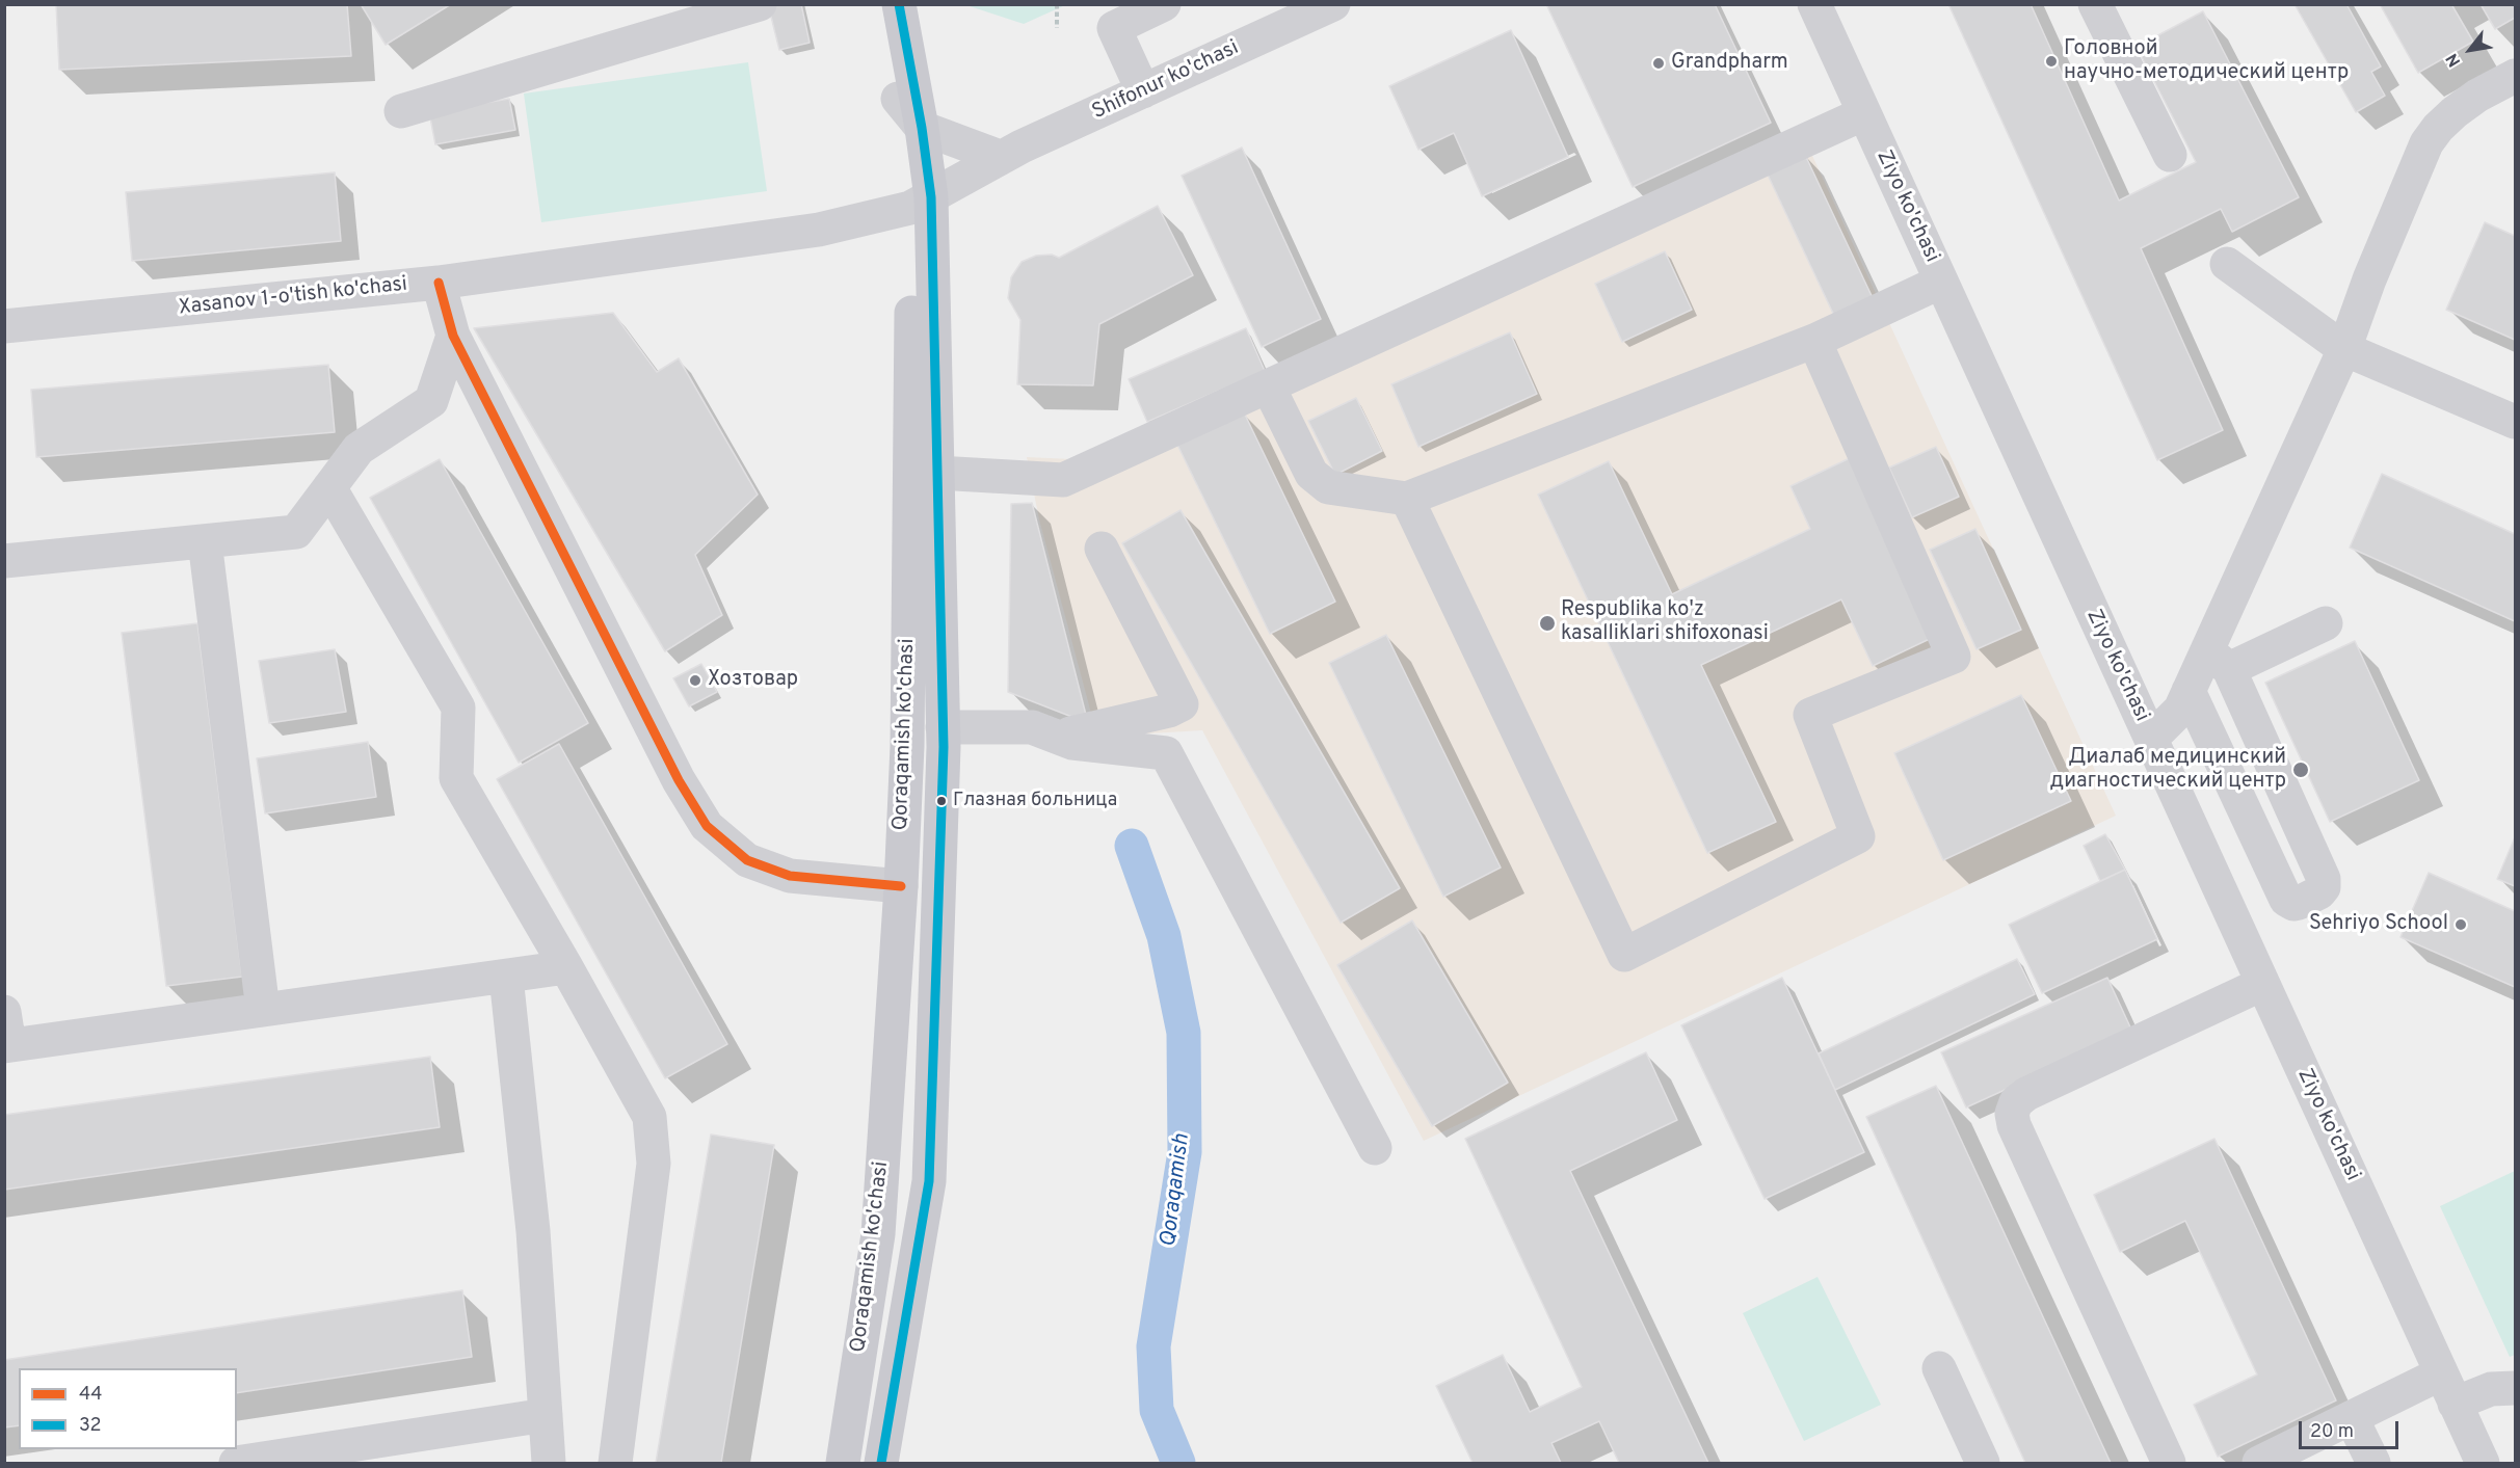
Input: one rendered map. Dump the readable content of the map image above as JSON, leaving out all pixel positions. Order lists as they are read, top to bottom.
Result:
{
  "streets": {
    "main road": ["Qoraqamish ko'chasi"],
    "street": ["Shifonur ko'chasi", "Ziyo ko'chasi", "Xasanov 1-o'tish ko'chasi"]
  },
  "crossings": [
    ["Shifonur ko'chasi", "Xasanov 1-o'tish ko'chasi"],
    ["Shifonur ko'chasi", "Qoraqamish ko'chasi"],
    ["Xasanov 1-o'tish ko'chasi", "Qoraqamish ko'chasi"]
  ],
  "water": ["Qoraqamish"],
  "places": [
    "Головной научно-методический центр",
    "Grandpharm",
    "Respublika ko'z kasalliklari shifoxonasi",
    "Хозтовар",
    "Диалаб медицинский диагностический центр",
    "Глазная больница",
    "Sehriyo School"
  ],
  "lines": ["transit line 32", "transit line 44"],
  "legend": ["44", "32"],
  "scale_bar": "20 m",
  "north": "bottom left"
}
